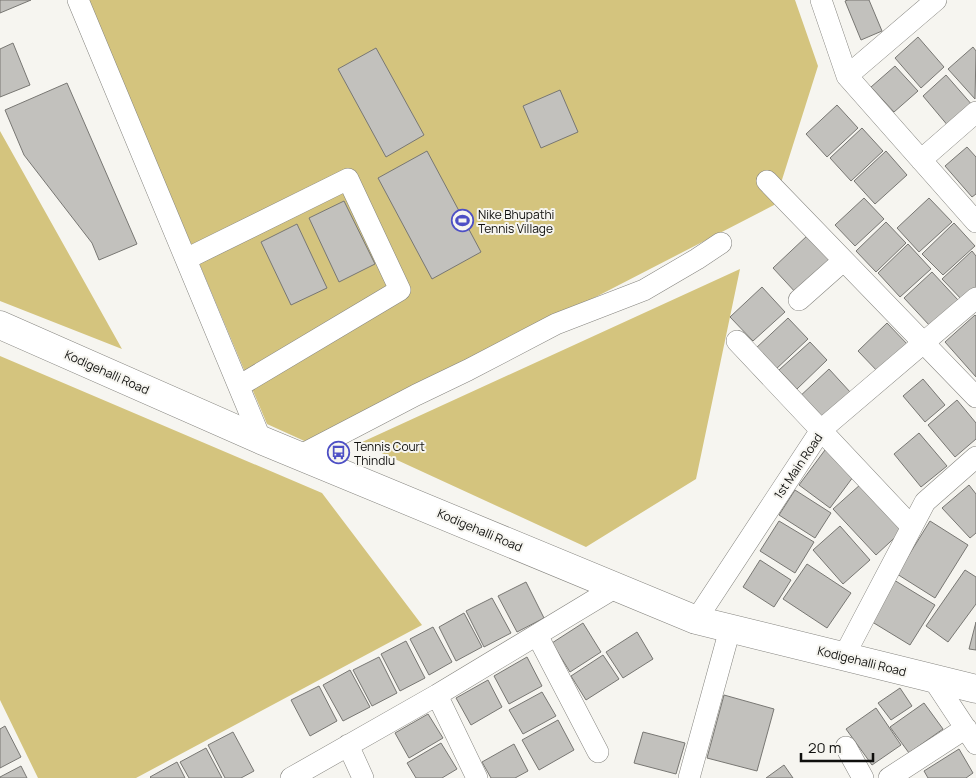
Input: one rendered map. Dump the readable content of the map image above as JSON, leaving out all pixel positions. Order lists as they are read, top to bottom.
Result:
{
  "streets": {
    "main road": ["Kodigehalli Road"],
    "street": ["1st Main Road"]
  },
  "crossings": [
    ["Kodigehalli Road", "1st Main Road"]
  ],
  "places": {
    "sports": ["Nike Bhupathi Tennis Village"],
    "bus stop": ["Tennis Court Thindlu"]
  },
  "scale_bar": "20 m"
}
